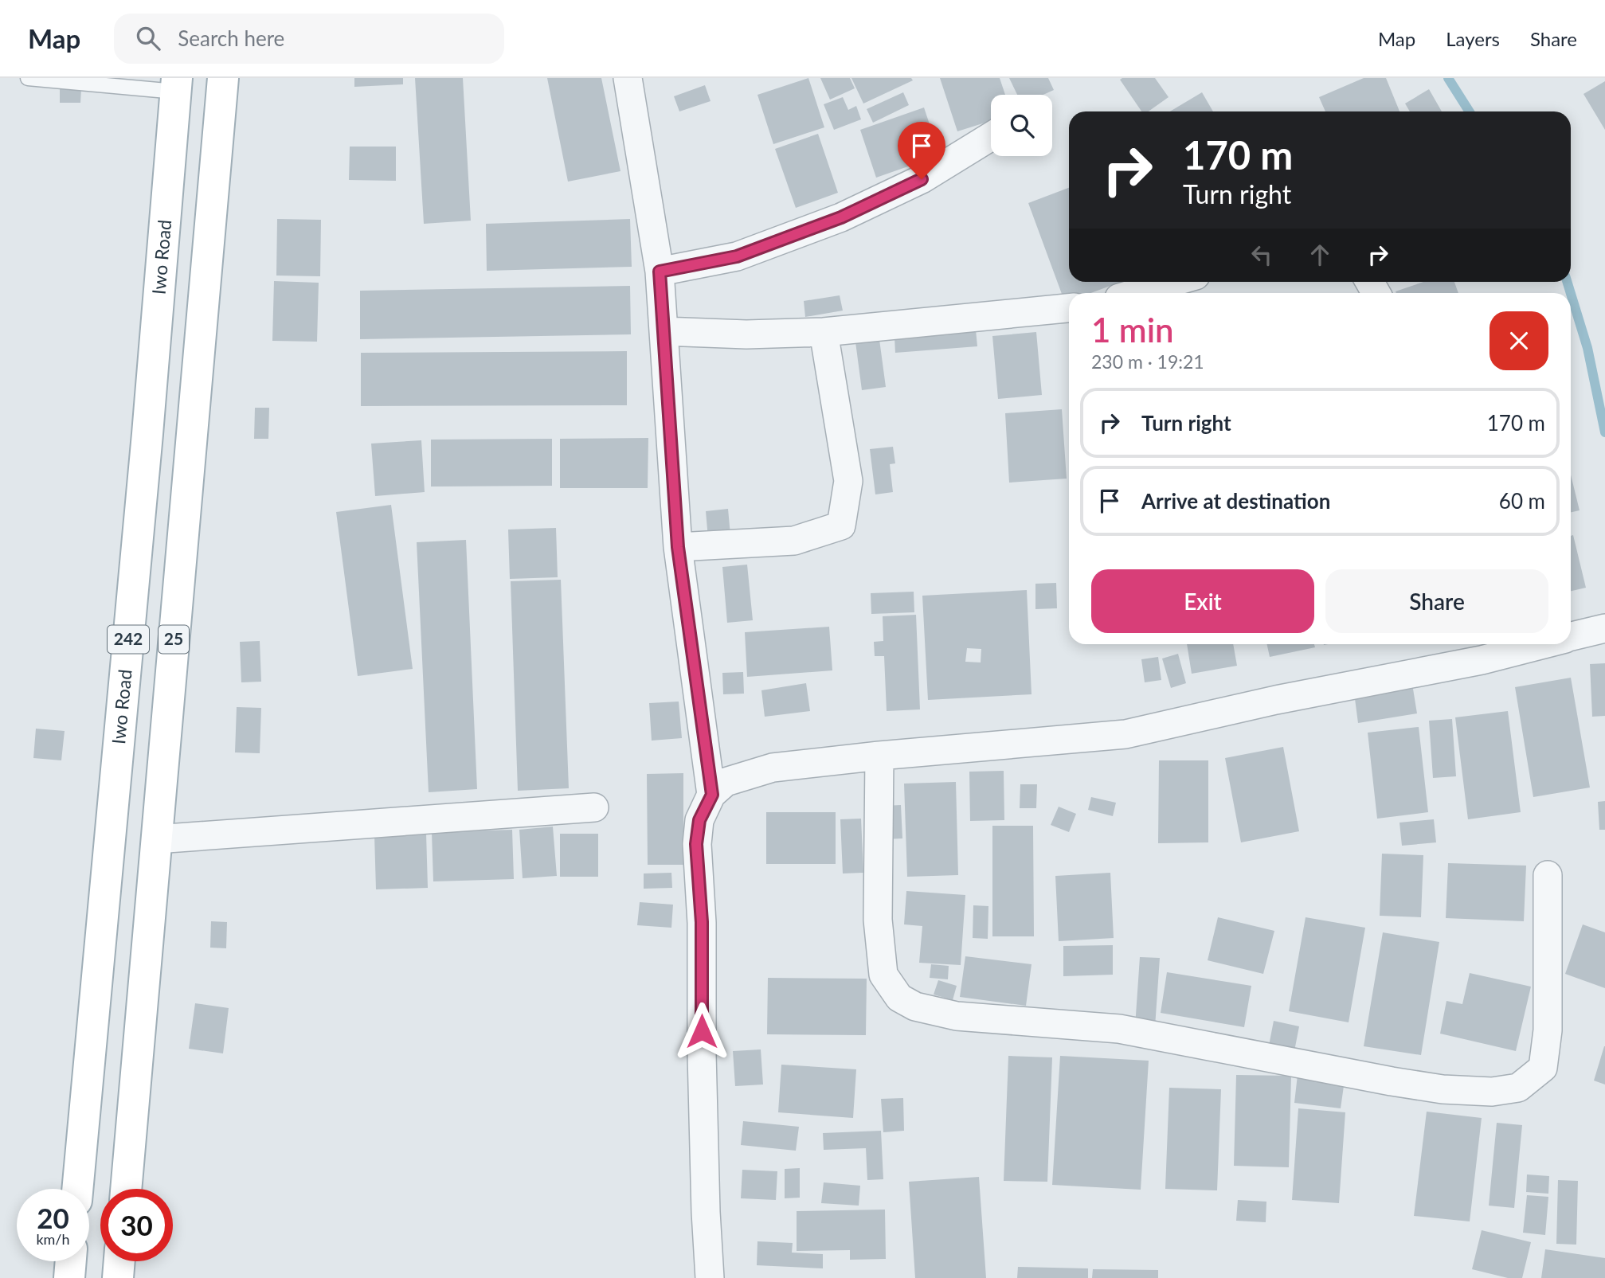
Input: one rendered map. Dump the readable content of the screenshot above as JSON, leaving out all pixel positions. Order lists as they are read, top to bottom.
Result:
{
  "streets": {
    "main road": ["Iwo Road", "242", "25"]
  },
  "page": {
    "header": "Map",
    "search": "Search here",
    "nav": ["Map", "Layers", "Share"],
    "turn": ["170 m", "Turn right"],
    "heading": ["1 min", "230 m · 19:21"],
    "list": [
      {
        "name": "Turn right",
        "value": "170 m"
      },
      {
        "name": "Arrive at destination",
        "value": "60 m"
      }
    ],
    "buttons": ["Exit", "Share"],
    "speed": "20 km/h",
    "limit": "30"
  }
}
